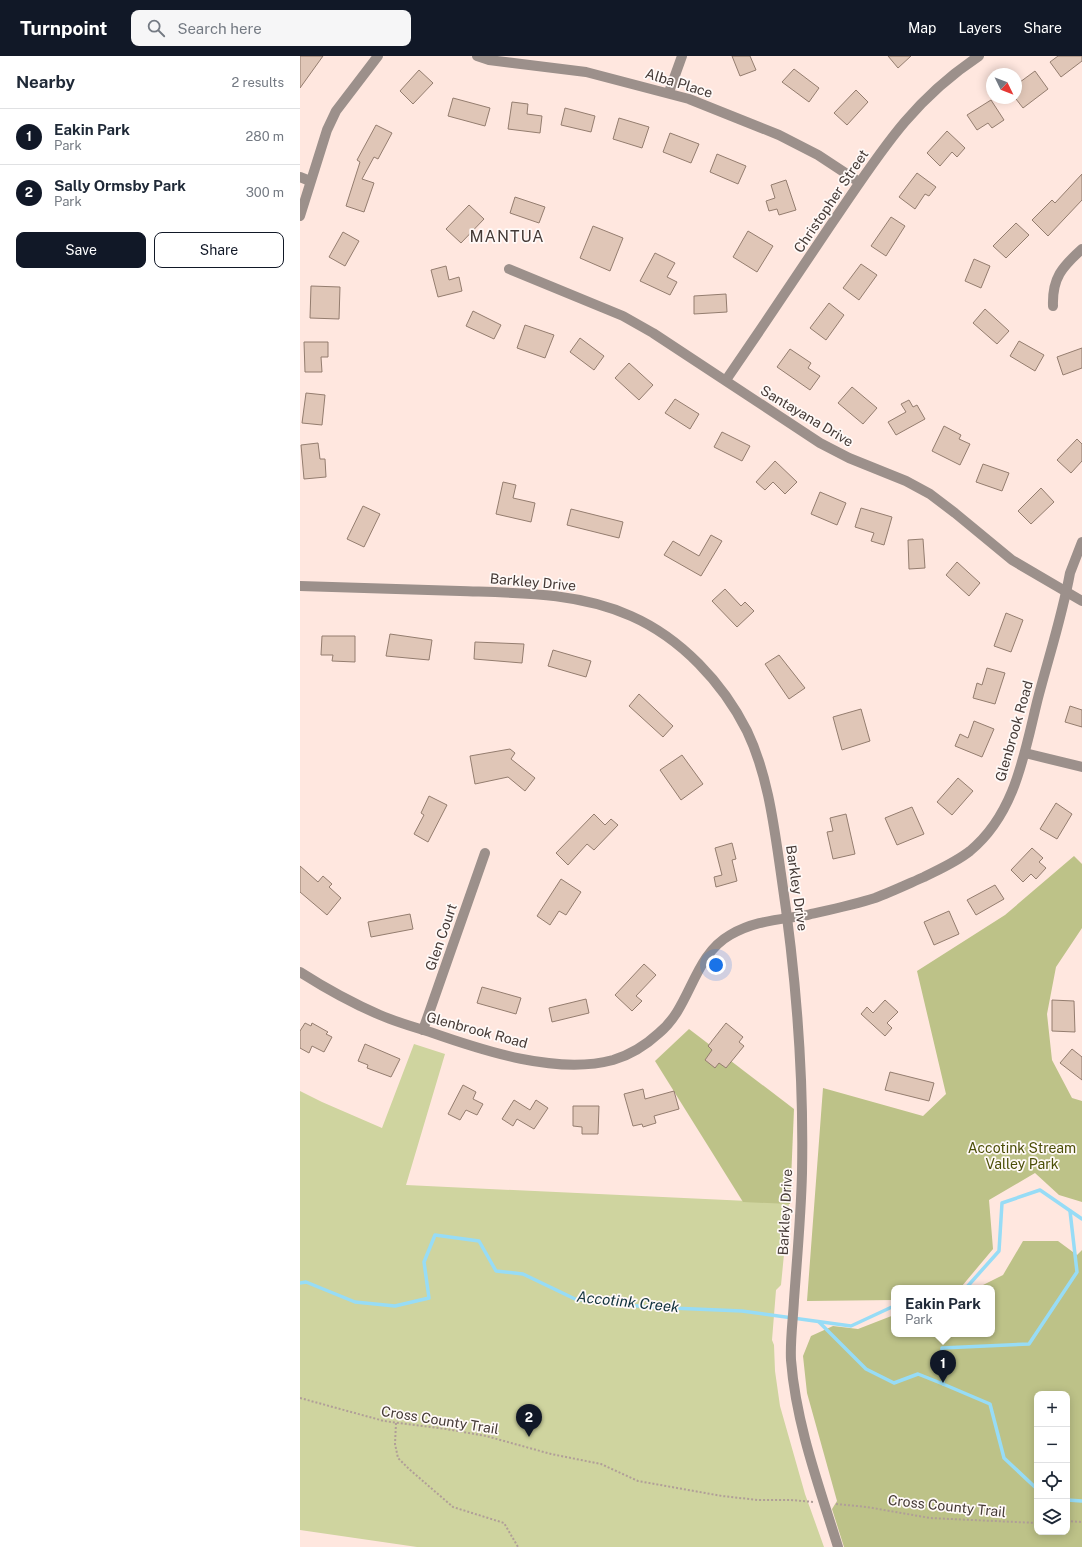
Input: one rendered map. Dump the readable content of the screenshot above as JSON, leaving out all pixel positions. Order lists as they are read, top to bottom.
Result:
{
  "streets": {
    "street": [
      "Alba Place",
      "Christopher Street",
      "Santayana Drive",
      "Barkley Drive",
      "Glenbrook Road",
      "Glen Court"
    ],
    "path": ["Cross County Trail"]
  },
  "crossings": [
    ["Alba Place", "Christopher Street"],
    ["Christopher Street", "Santayana Drive"],
    ["Santayana Drive", "Glenbrook Road"],
    ["Barkley Drive", "Glenbrook Road"],
    ["Glenbrook Road", "Glen Court"]
  ],
  "districts": ["MANTUA"],
  "water": ["Accotink Creek"],
  "parks": ["Accotink Stream Valley Park"],
  "north": "bottom right",
  "page": {
    "header": "Turnpoint",
    "search": "Search here",
    "nav": ["Map", "Layers", "Share"],
    "heading": ["Nearby", "2 results"],
    "list": [
      {
        "mark": "1",
        "name": "Eakin Park",
        "note": "Park",
        "value": "280 m"
      },
      {
        "mark": "2",
        "name": "Sally Ormsby Park",
        "note": "Park",
        "value": "300 m"
      }
    ],
    "buttons": ["Save", "Share"],
    "popup": ["Eakin Park", "Park"],
    "pins": ["1", "2"],
    "map_buttons": ["+", "−"]
  }
}
